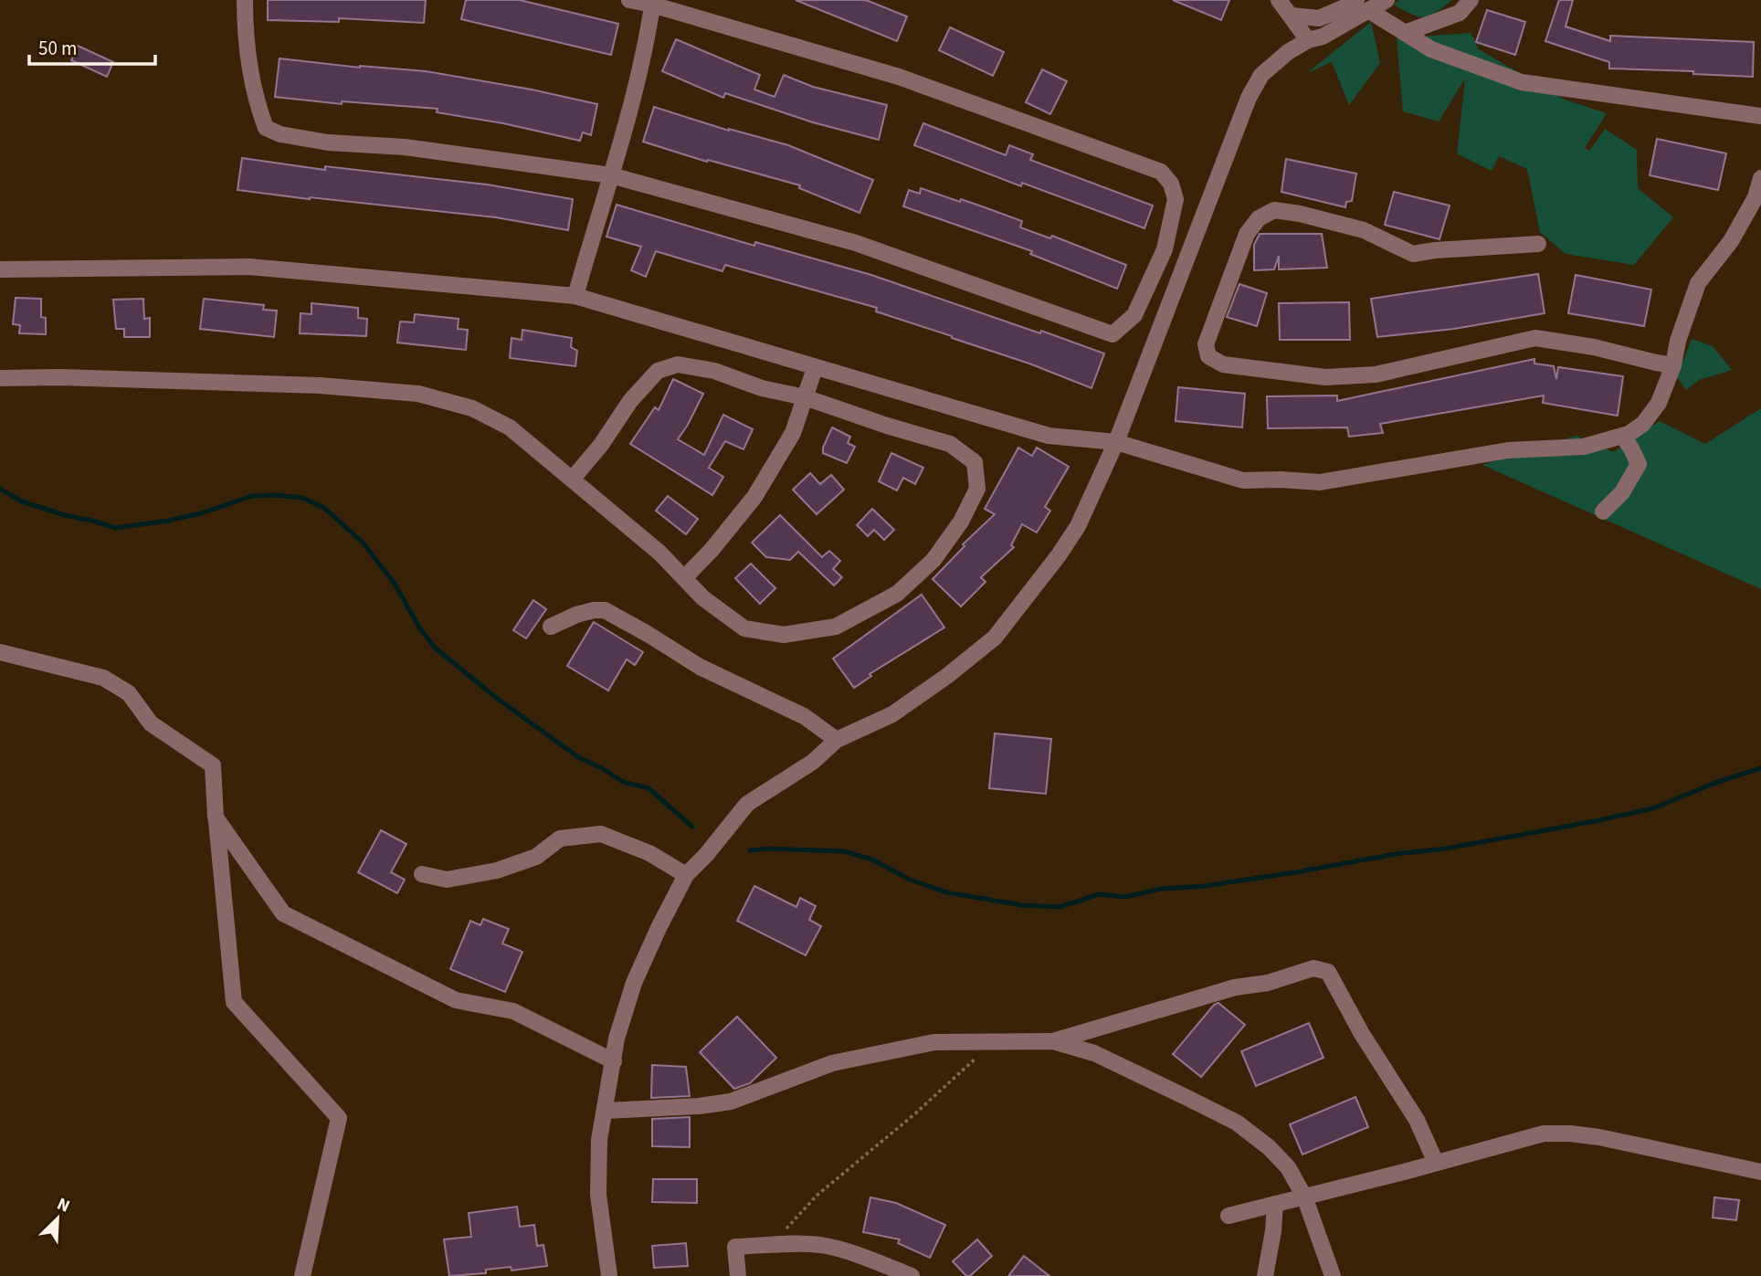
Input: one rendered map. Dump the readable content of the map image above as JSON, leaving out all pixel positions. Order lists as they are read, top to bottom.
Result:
{
  "scale_bar": "50 m",
  "north": "top right"
}
